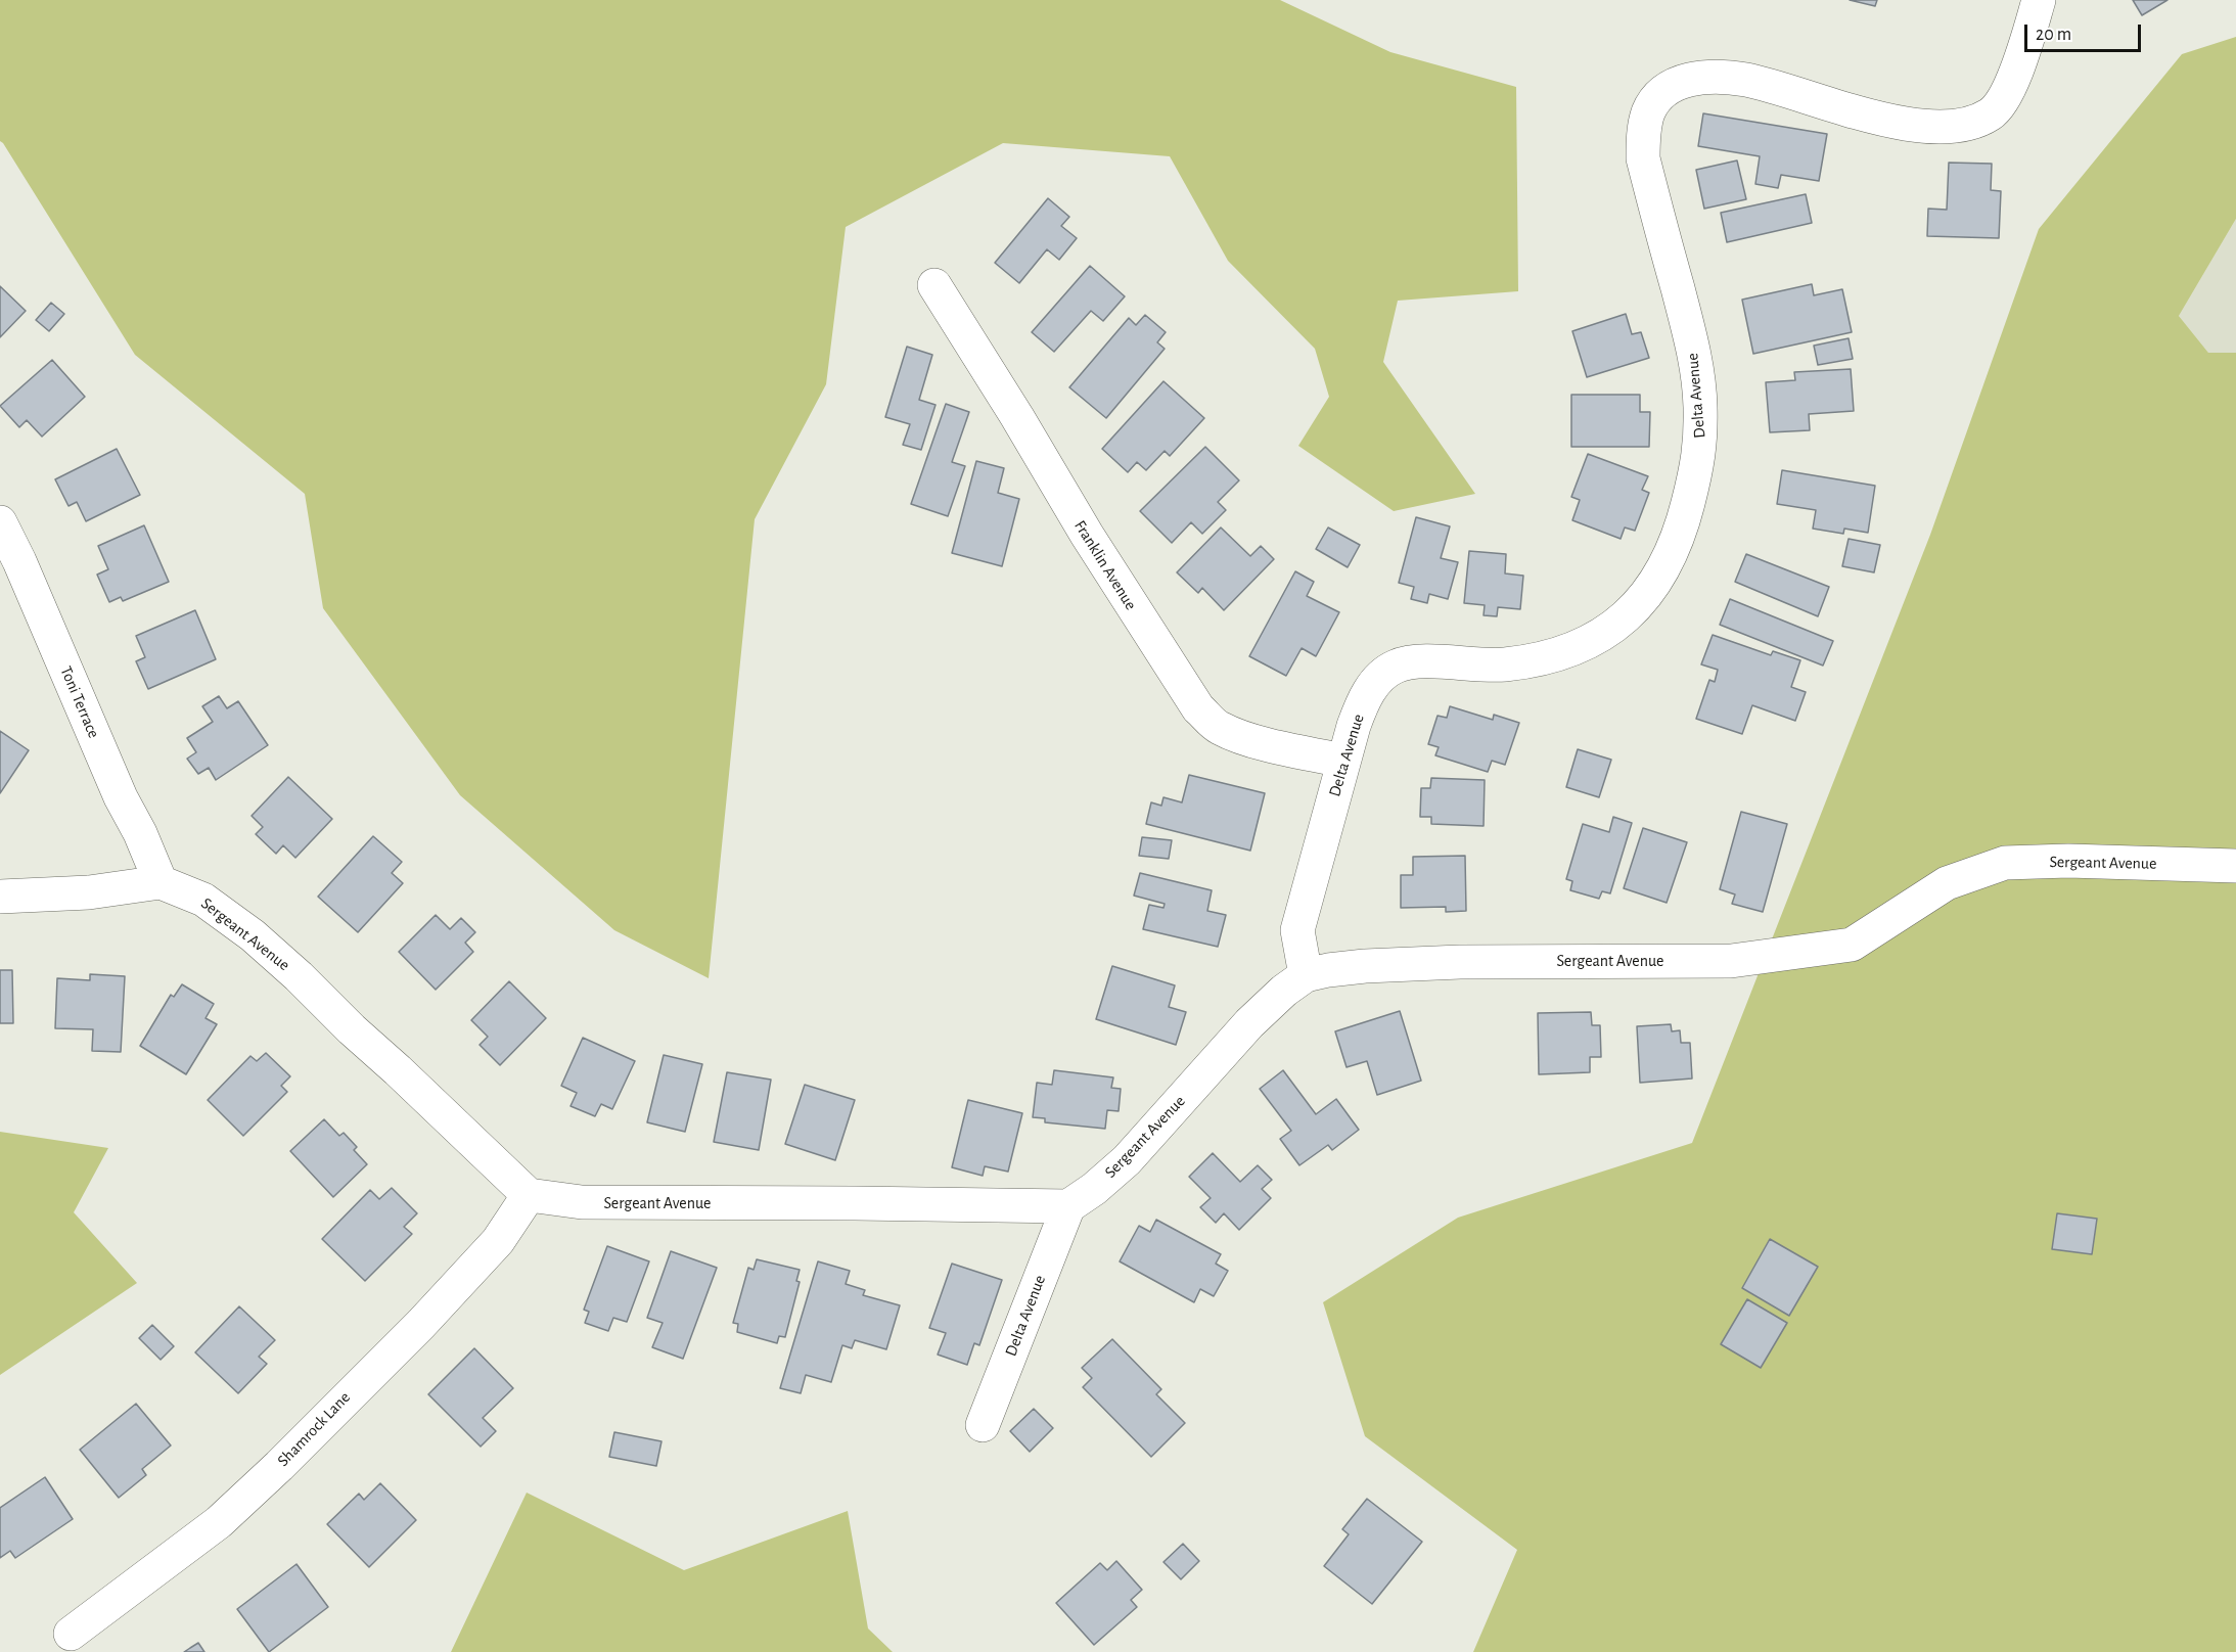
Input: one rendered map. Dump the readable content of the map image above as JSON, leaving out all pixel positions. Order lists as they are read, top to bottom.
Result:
{
  "streets": {
    "street": [
      "Delta Avenue",
      "Franklin Avenue",
      "Toni Terrace",
      "Sergeant Avenue",
      "Shamrock Lane"
    ]
  },
  "crossings": [
    ["Delta Avenue", "Franklin Avenue"],
    ["Delta Avenue", "Sergeant Avenue"],
    ["Toni Terrace", "Sergeant Avenue"],
    ["Sergeant Avenue", "Shamrock Lane"]
  ],
  "scale_bar": "20 m"
}
